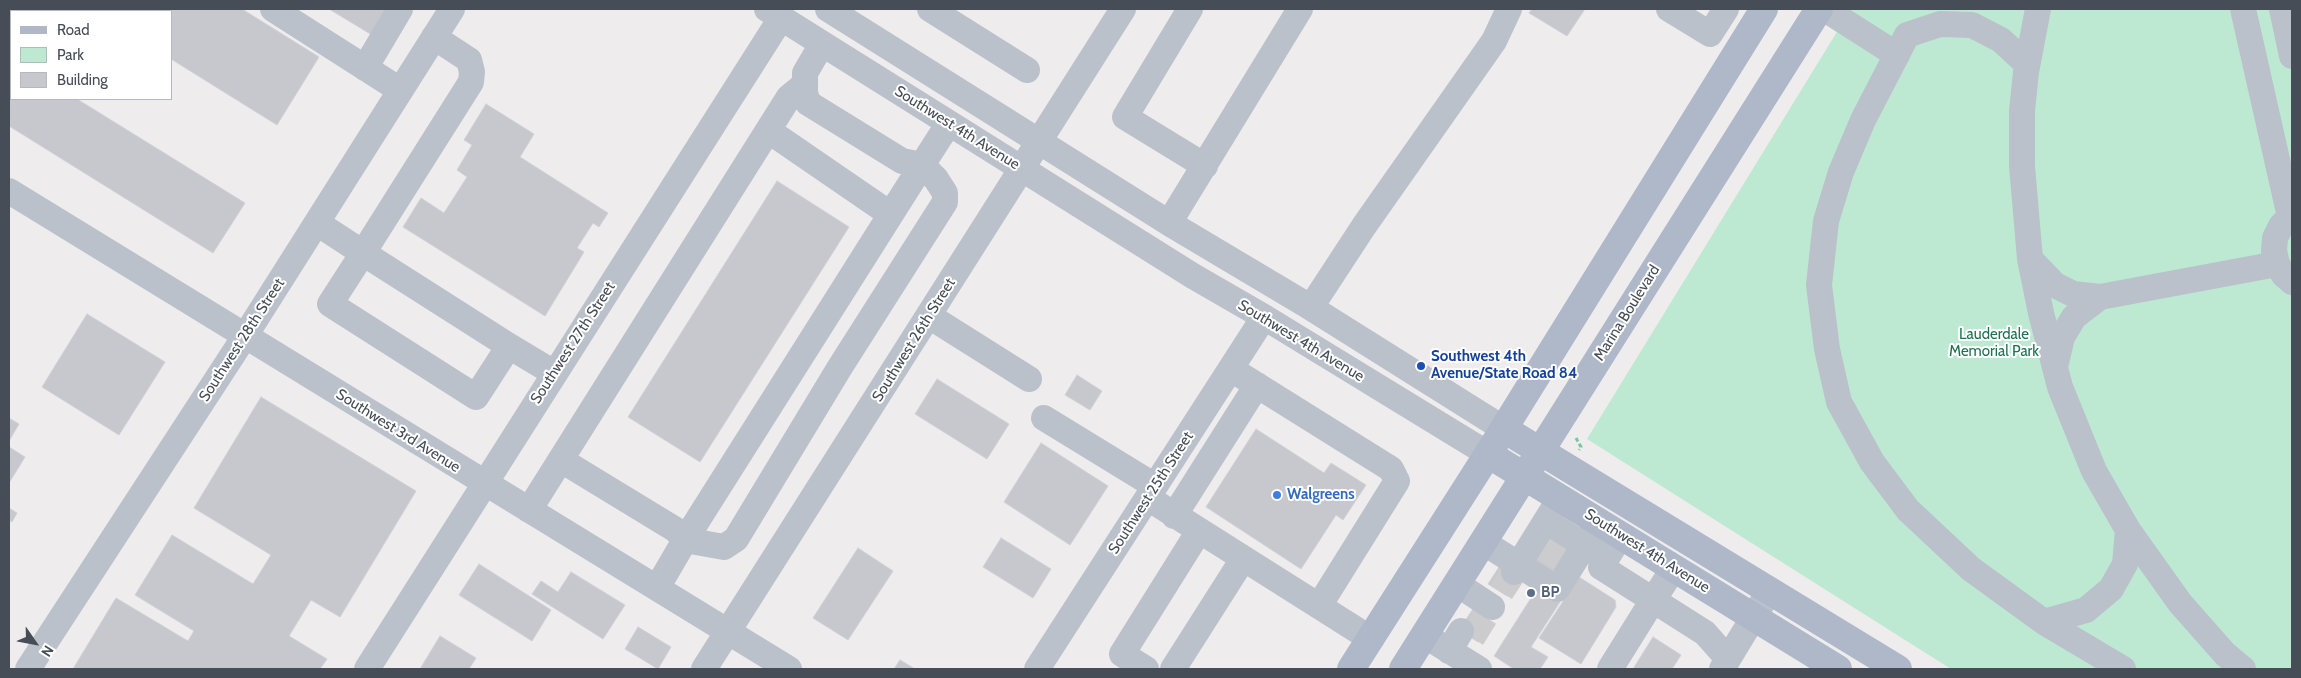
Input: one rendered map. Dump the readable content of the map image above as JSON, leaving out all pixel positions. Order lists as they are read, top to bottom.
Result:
{
  "streets": {
    "main road": ["Southwest 4th Avenue", "Marina Boulevard"],
    "street": [
      "Southwest 28th Street",
      "Southwest 26th Street",
      "Southwest 27th Street",
      "Southwest 3rd Avenue",
      "Southwest 25th Street"
    ]
  },
  "crossings": [
    ["Southwest 4th Avenue", "Marina Boulevard"],
    ["Southwest 4th Avenue", "Southwest 26th Street"],
    ["Southwest 4th Avenue", "Southwest 27th Street"],
    ["Southwest 4th Avenue", "Southwest 25th Street"],
    ["Southwest 28th Street", "Southwest 3rd Avenue"],
    ["Southwest 26th Street", "Southwest 3rd Avenue"],
    ["Southwest 27th Street", "Southwest 3rd Avenue"]
  ],
  "parks": ["Lauderdale Memorial Park"],
  "places": ["Southwest 4th Avenue/State Road 84", "Walgreens", "BP"],
  "legend": ["Road", "Park", "Building"],
  "north": "bottom right"
}
